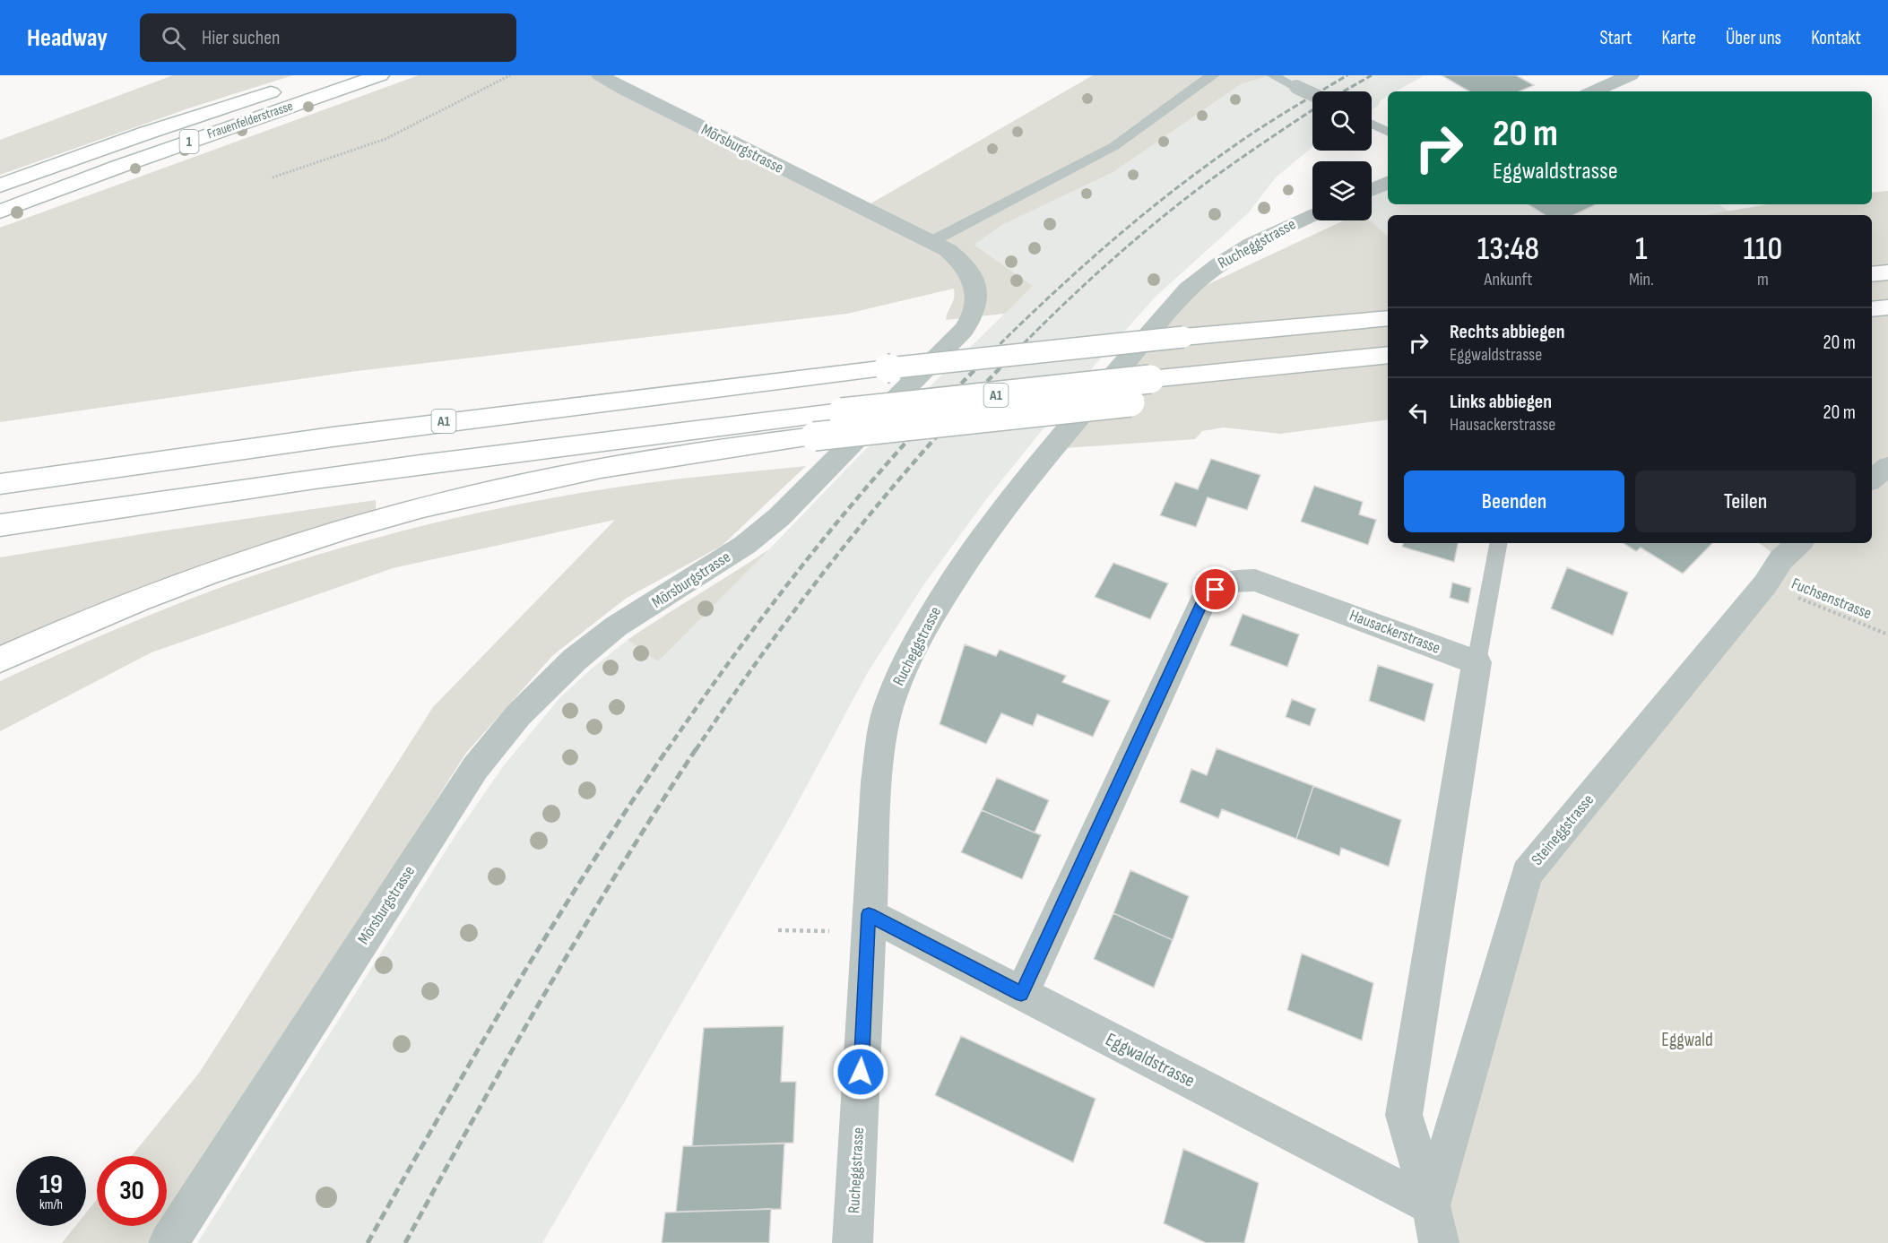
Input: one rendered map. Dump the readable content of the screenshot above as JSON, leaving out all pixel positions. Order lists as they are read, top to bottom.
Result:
{
  "streets": {
    "main road": ["Frauenfelderstrasse", "1", "A1"],
    "street": [
      "Mörsburgstrasse",
      "Rucheggstrasse",
      "Hausackerstrasse",
      "Steineggstrasse",
      "Eggwaldstrasse"
    ],
    "path": ["Fuchsenstrasse"]
  },
  "crossings": [
    ["Rucheggstrasse", "Eggwaldstrasse"],
    ["Fuchsenstrasse", "Steineggstrasse"],
    ["Hausackerstrasse", "Eggwaldstrasse"],
    ["Steineggstrasse", "Eggwaldstrasse"]
  ],
  "parks": ["Eggwald"],
  "page": {
    "header": "Headway",
    "search": "Hier suchen",
    "nav": [
      "Start",
      "Karte",
      "Über uns",
      "Kontakt"
    ],
    "turn": ["20 m", "Eggwaldstrasse"],
    "eta": [
      "13:48",
      "Ankunft",
      "1",
      "Min.",
      "110",
      "m"
    ],
    "list": [
      {
        "name": "Rechts abbiegen",
        "note": "Eggwaldstrasse",
        "value": "20 m"
      },
      {
        "name": "Links abbiegen",
        "note": "Hausackerstrasse",
        "value": "20 m"
      }
    ],
    "buttons": ["Beenden", "Teilen"],
    "speed": "19 km/h",
    "limit": "30"
  }
}
